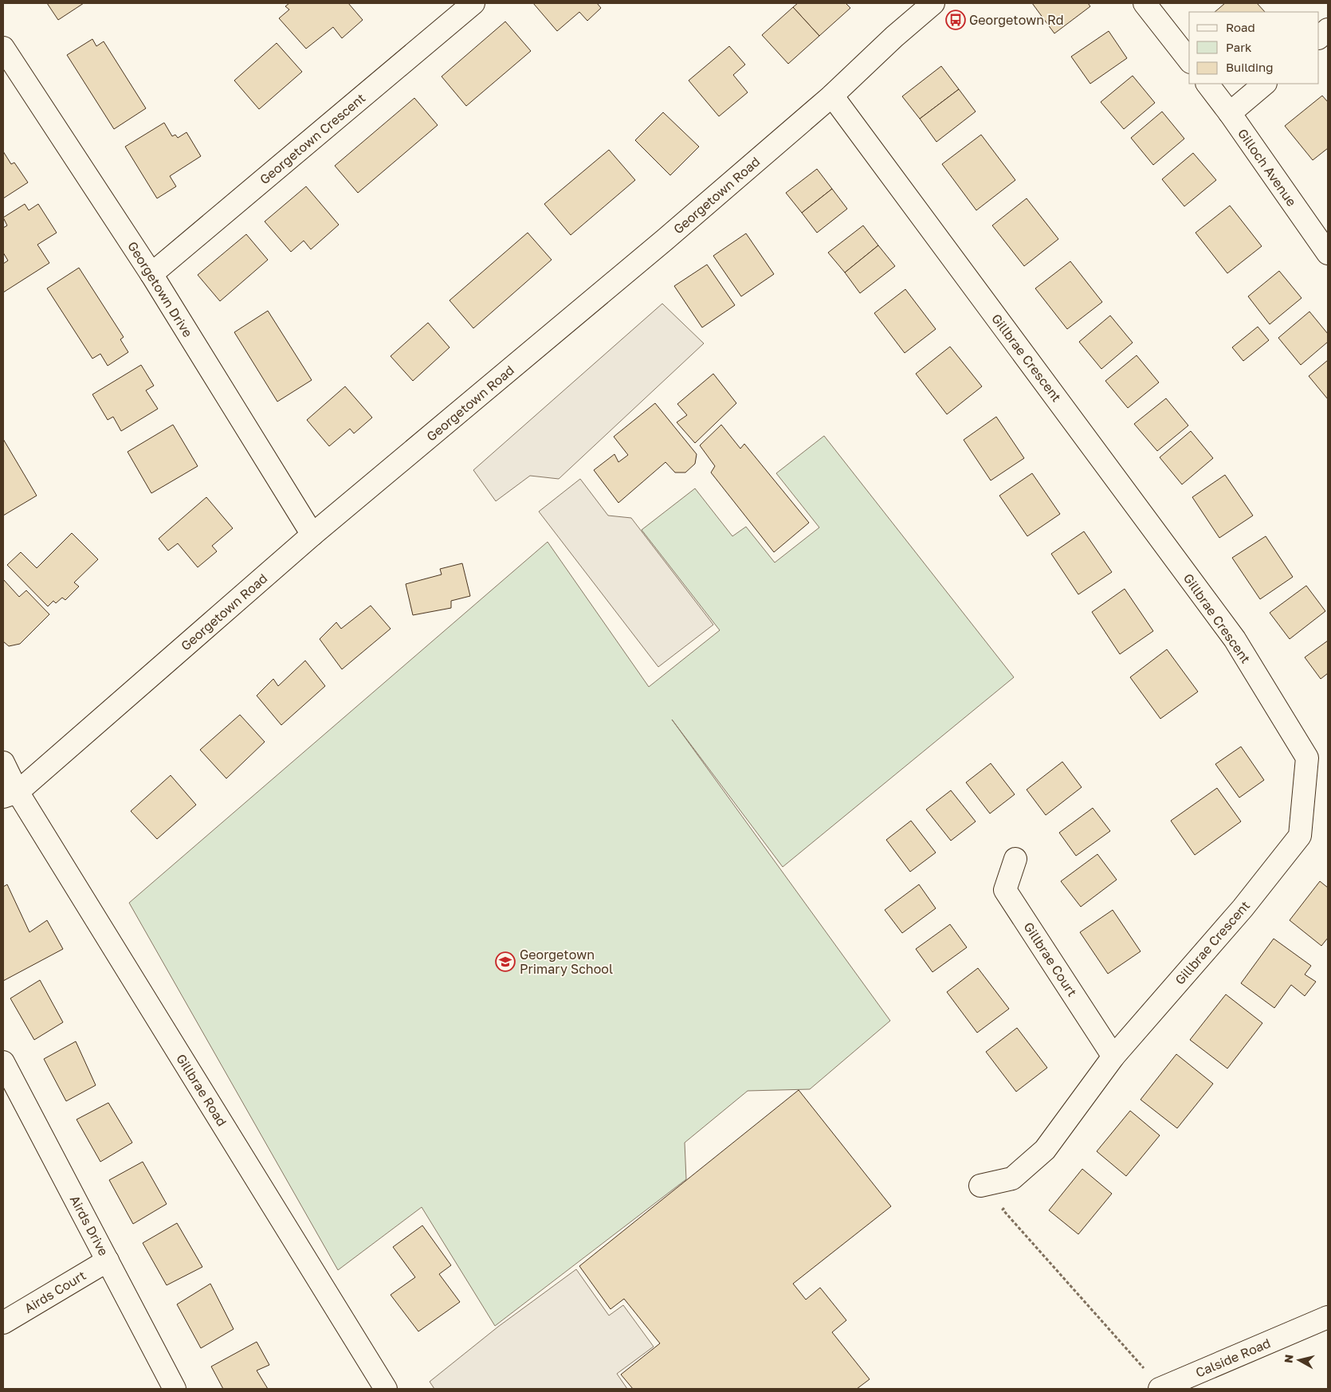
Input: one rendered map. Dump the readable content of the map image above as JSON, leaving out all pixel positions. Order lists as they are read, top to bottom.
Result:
{
  "streets": {
    "street": [
      "Georgetown Crescent",
      "Gilloch Avenue",
      "Georgetown Road",
      "Georgetown Drive",
      "Gillbrae Crescent",
      "Gillbrae Court",
      "Gillbrae Road",
      "Airds Drive",
      "Airds Court",
      "Calside Road"
    ]
  },
  "crossings": [
    ["Georgetown Crescent", "Georgetown Drive"],
    ["Georgetown Road", "Georgetown Drive"],
    ["Georgetown Road", "Gillbrae Crescent"],
    ["Georgetown Road", "Gillbrae Road"],
    ["Gillbrae Crescent", "Gillbrae Court"],
    ["Airds Drive", "Airds Court"]
  ],
  "places": {
    "bus stop": ["Georgetown Rd"],
    "school or university": ["Georgetown Primary School"]
  },
  "legend": ["Road", "Park", "Building"],
  "north": "left"
}
